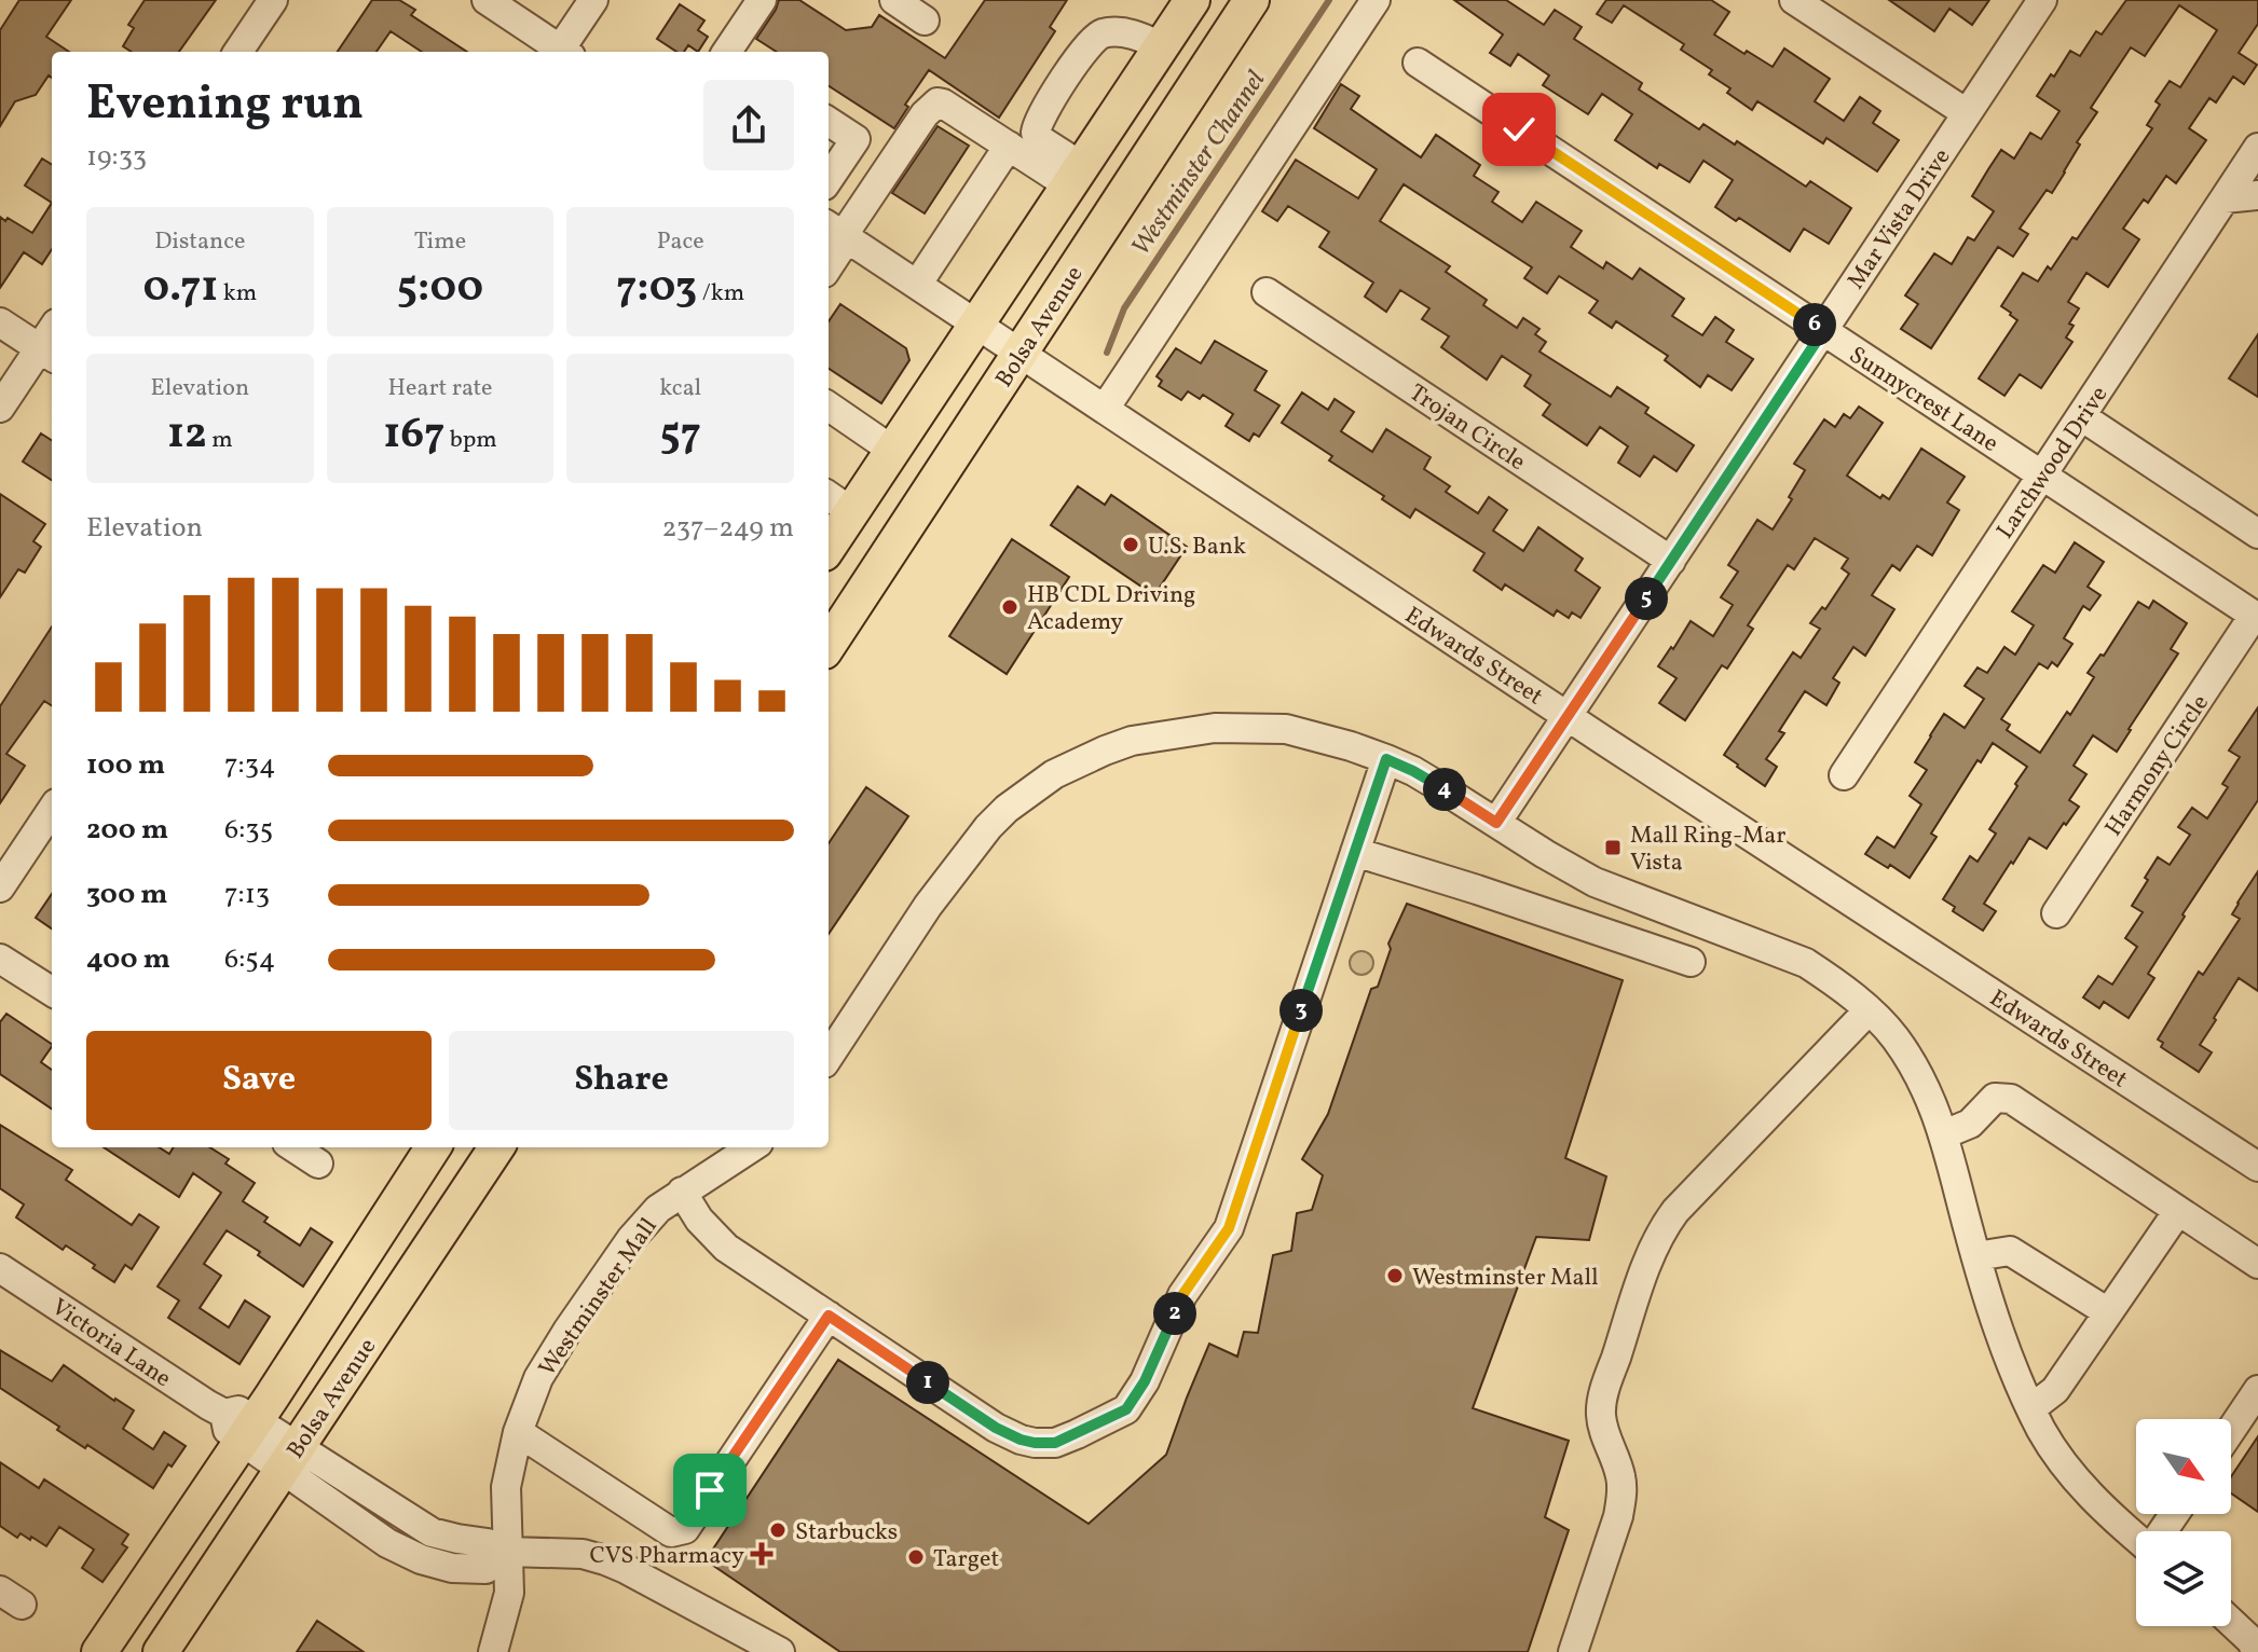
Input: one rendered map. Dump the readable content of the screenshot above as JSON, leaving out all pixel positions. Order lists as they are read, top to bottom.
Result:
{
  "streets": {
    "main road": ["Bolsa Avenue"],
    "street": [
      "Mar Vista Drive",
      "Sunnycrest Lane",
      "Trojan Circle",
      "Larchwood Drive",
      "Edwards Street",
      "Harmony Circle",
      "Westminster Mall",
      "Victoria Lane"
    ]
  },
  "crossings": [
    ["Mar Vista Drive", "Sunnycrest Lane"],
    ["Mar Vista Drive", "Trojan Circle"],
    ["Mar Vista Drive", "Edwards Street"],
    ["Bolsa Avenue", "Edwards Street"],
    ["Bolsa Avenue", "Victoria Lane"],
    ["Sunnycrest Lane", "Larchwood Drive"],
    ["Sunnycrest Lane", "Harmony Circle"],
    ["Westminster Mall", "Victoria Lane"]
  ],
  "water": ["Westminster Channel"],
  "places": {
    "other": [
      "U.S. Bank",
      "HB CDL Driving Academy",
      "Westminster Mall",
      "Starbucks",
      "Target"
    ],
    "transit": ["Mall Ring-Mar Vista"],
    "health": ["CVS Pharmacy"]
  },
  "north": "bottom right",
  "page": {
    "heading": ["Evening run", "19:33"],
    "stats": [
      ["Distance", "0.71 km"],
      ["Time", "5:00"],
      ["Pace", "7:03 /km"],
      ["Elevation", "12 m"],
      ["Heart rate", "167 bpm"],
      ["kcal", "57"]
    ],
    "pins": [
      "6",
      "5",
      "4",
      "3",
      "2",
      "1"
    ],
    "chart": ["Elevation", "237–249 m"],
    "list": [
      {
        "name": "100 m",
        "note": "7:34"
      },
      {
        "name": "200 m",
        "note": "6:35"
      },
      {
        "name": "300 m",
        "note": "7:13"
      },
      {
        "name": "400 m",
        "note": "6:54"
      }
    ],
    "buttons": ["Save", "Share"]
  }
}
